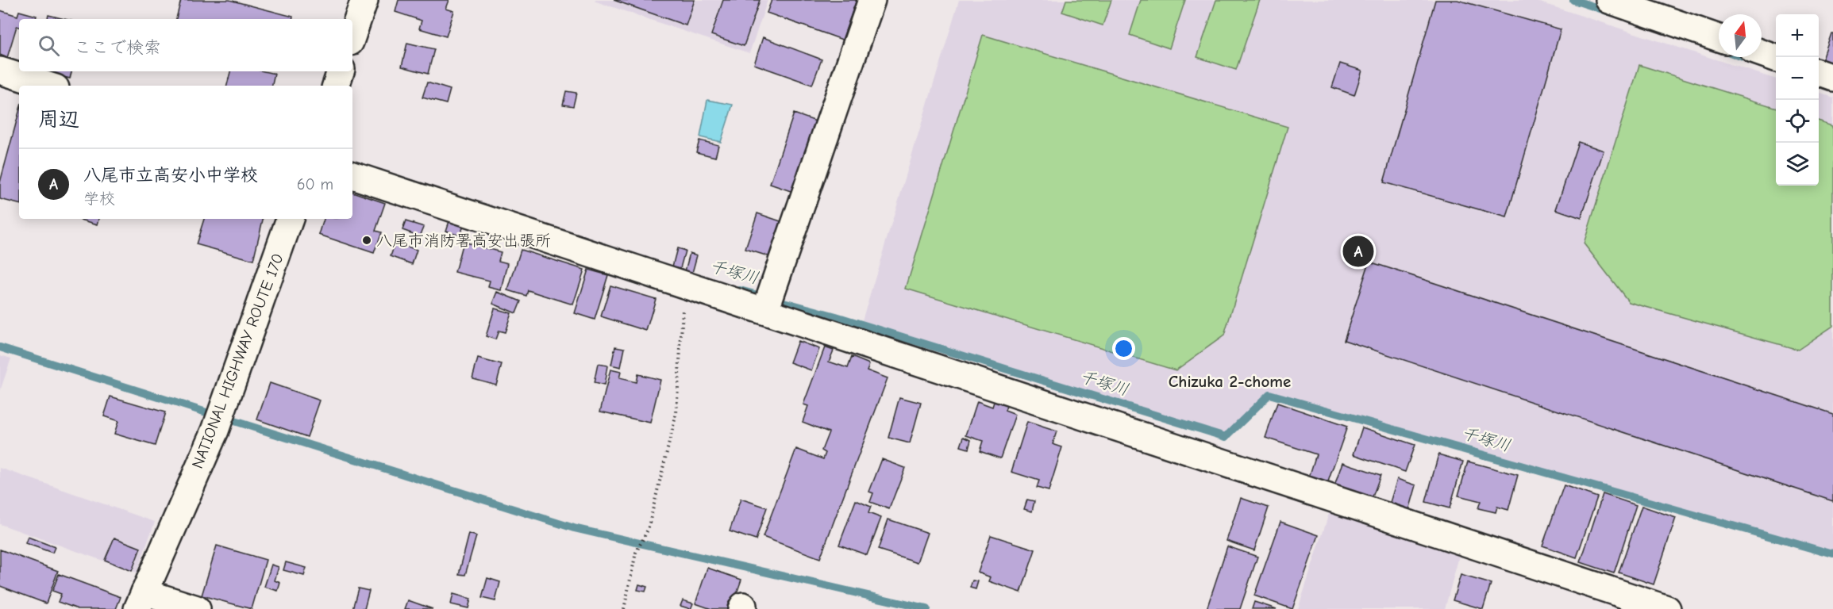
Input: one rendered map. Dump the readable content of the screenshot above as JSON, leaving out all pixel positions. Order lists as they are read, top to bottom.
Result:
{
  "streets": {
    "main road": ["NATIONAL HIGHWAY ROUTE 170"]
  },
  "districts": ["Chizuka 2-chome"],
  "water": ["千塚川"],
  "places": ["八尾市消防署高安出張所"],
  "north": "top",
  "page": {
    "map_buttons": ["+", "−"],
    "search": "ここで検索",
    "heading": "周辺",
    "list": [
      {
        "mark": "A",
        "name": "八尾市立高安小中学校",
        "note": "学校",
        "value": "60 m"
      }
    ],
    "pins": "A"
  }
}
